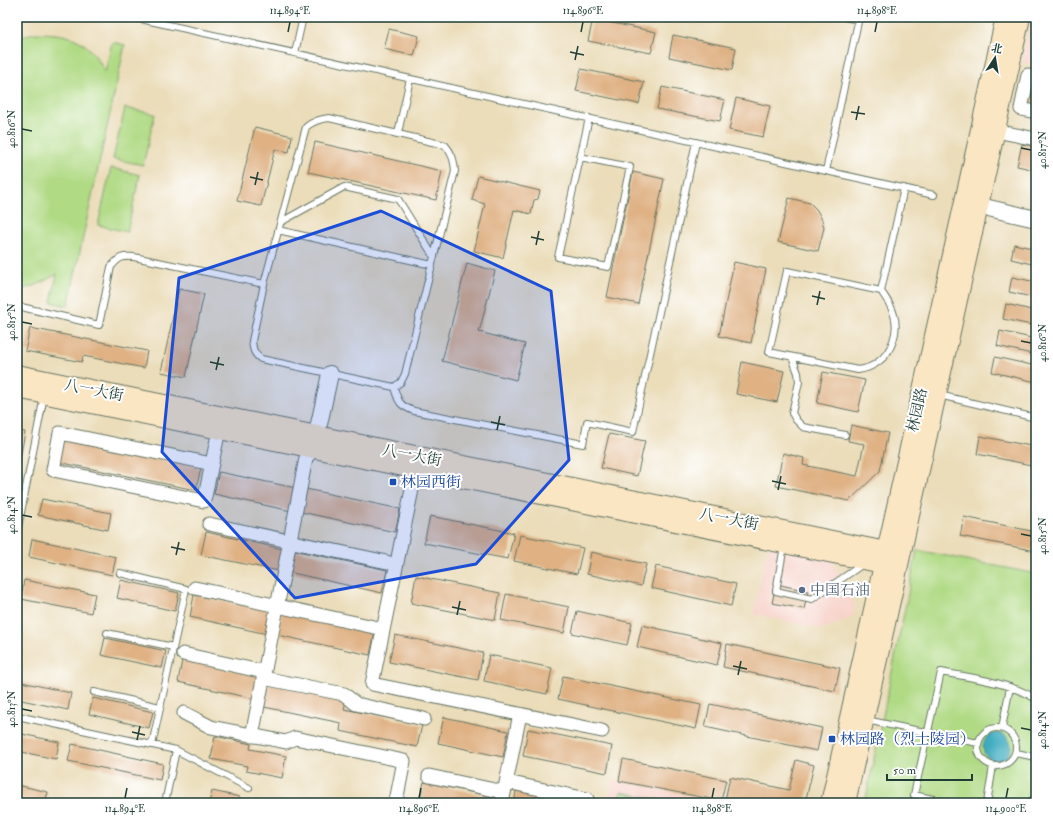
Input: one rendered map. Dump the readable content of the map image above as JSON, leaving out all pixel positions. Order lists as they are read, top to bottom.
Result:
{
  "streets": {
    "main road": ["八一大街", "林园路"]
  },
  "crossings": [
    ["八一大街", "林园路"]
  ],
  "places": {
    "transit": ["林园西街", "林园路（烈士陵园）"],
    "other": ["中国石油"]
  },
  "scale_bar": "50 m",
  "north": "top",
  "coordinates": [
    "114.894°E",
    "114.896°E",
    "114.898°E",
    "40.816°N",
    "40.817°N",
    "40.815°N",
    "40.814°N",
    "40.813°N",
    "114.900°E"
  ]
}
